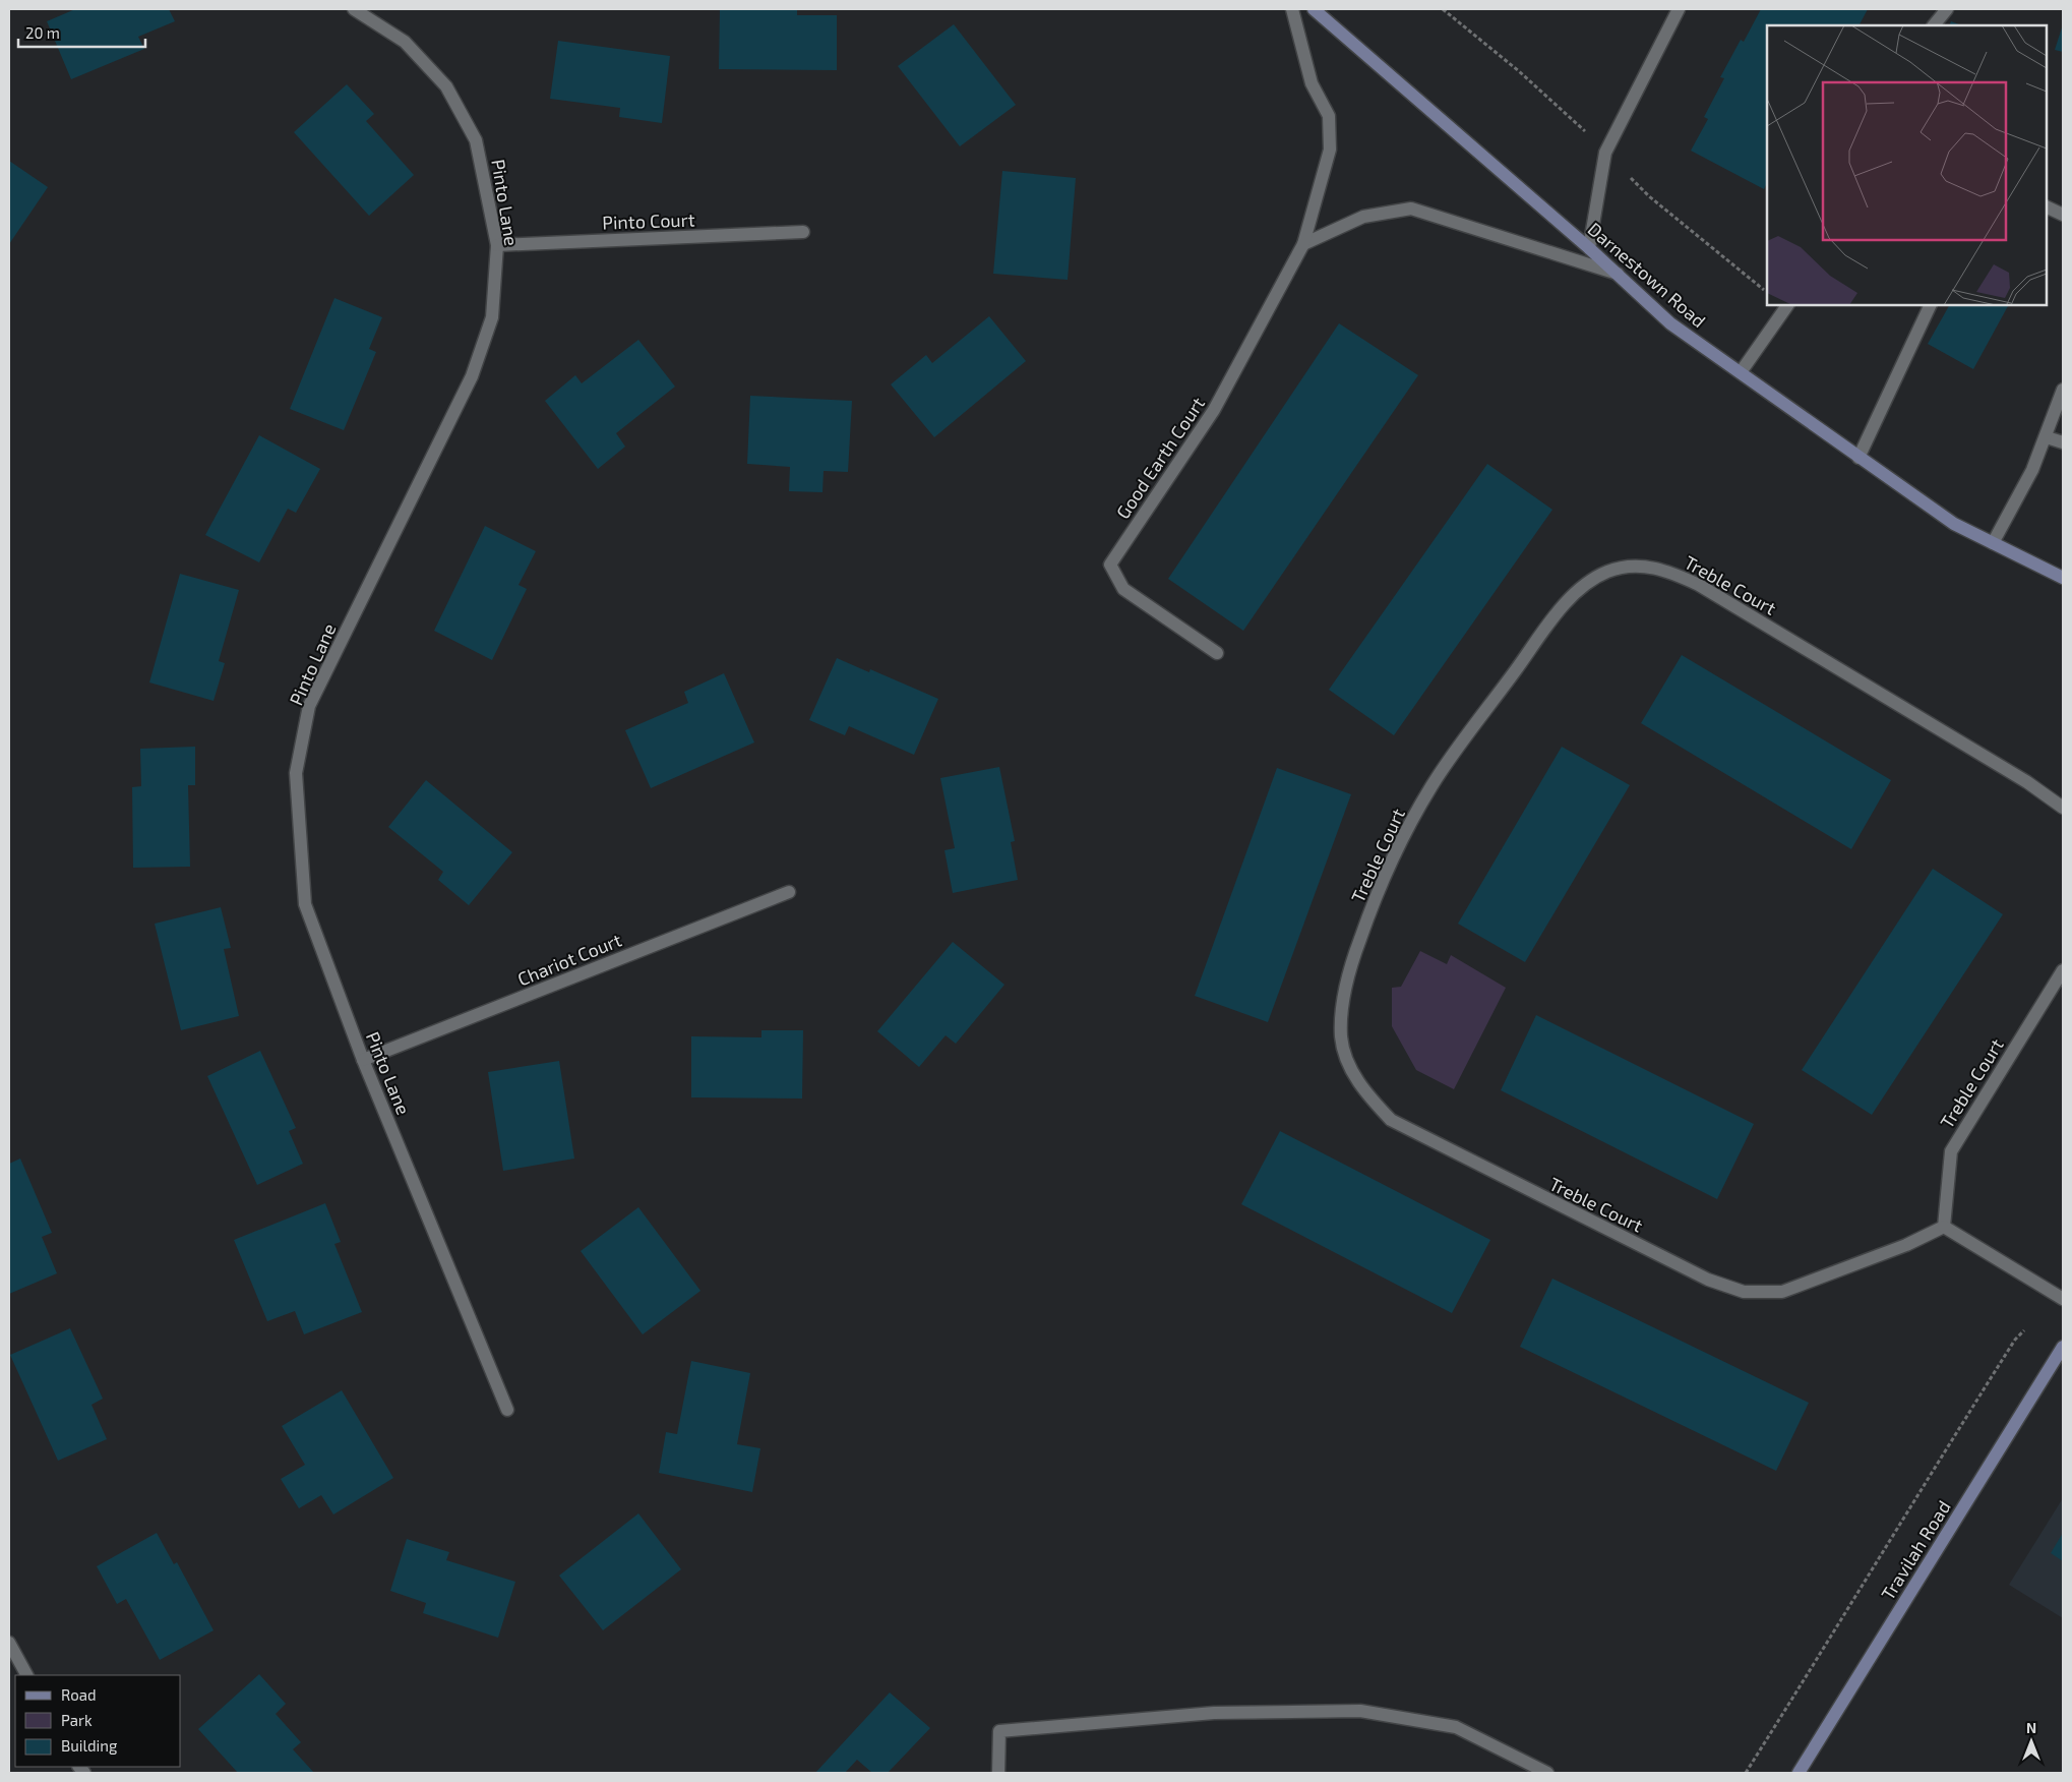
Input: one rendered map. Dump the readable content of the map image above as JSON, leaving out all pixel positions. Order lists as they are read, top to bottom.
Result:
{
  "streets": {
    "main road": ["Darnestown Road", "Travilah Road"],
    "street": [
      "Pinto Lane",
      "Pinto Court",
      "Good Earth Court",
      "Treble Court",
      "Chariot Court"
    ]
  },
  "crossings": [
    ["Pinto Lane", "Pinto Court"],
    ["Pinto Lane", "Chariot Court"]
  ],
  "legend": ["Road", "Park", "Building"],
  "scale_bar": "20 m",
  "north": "top"
}
